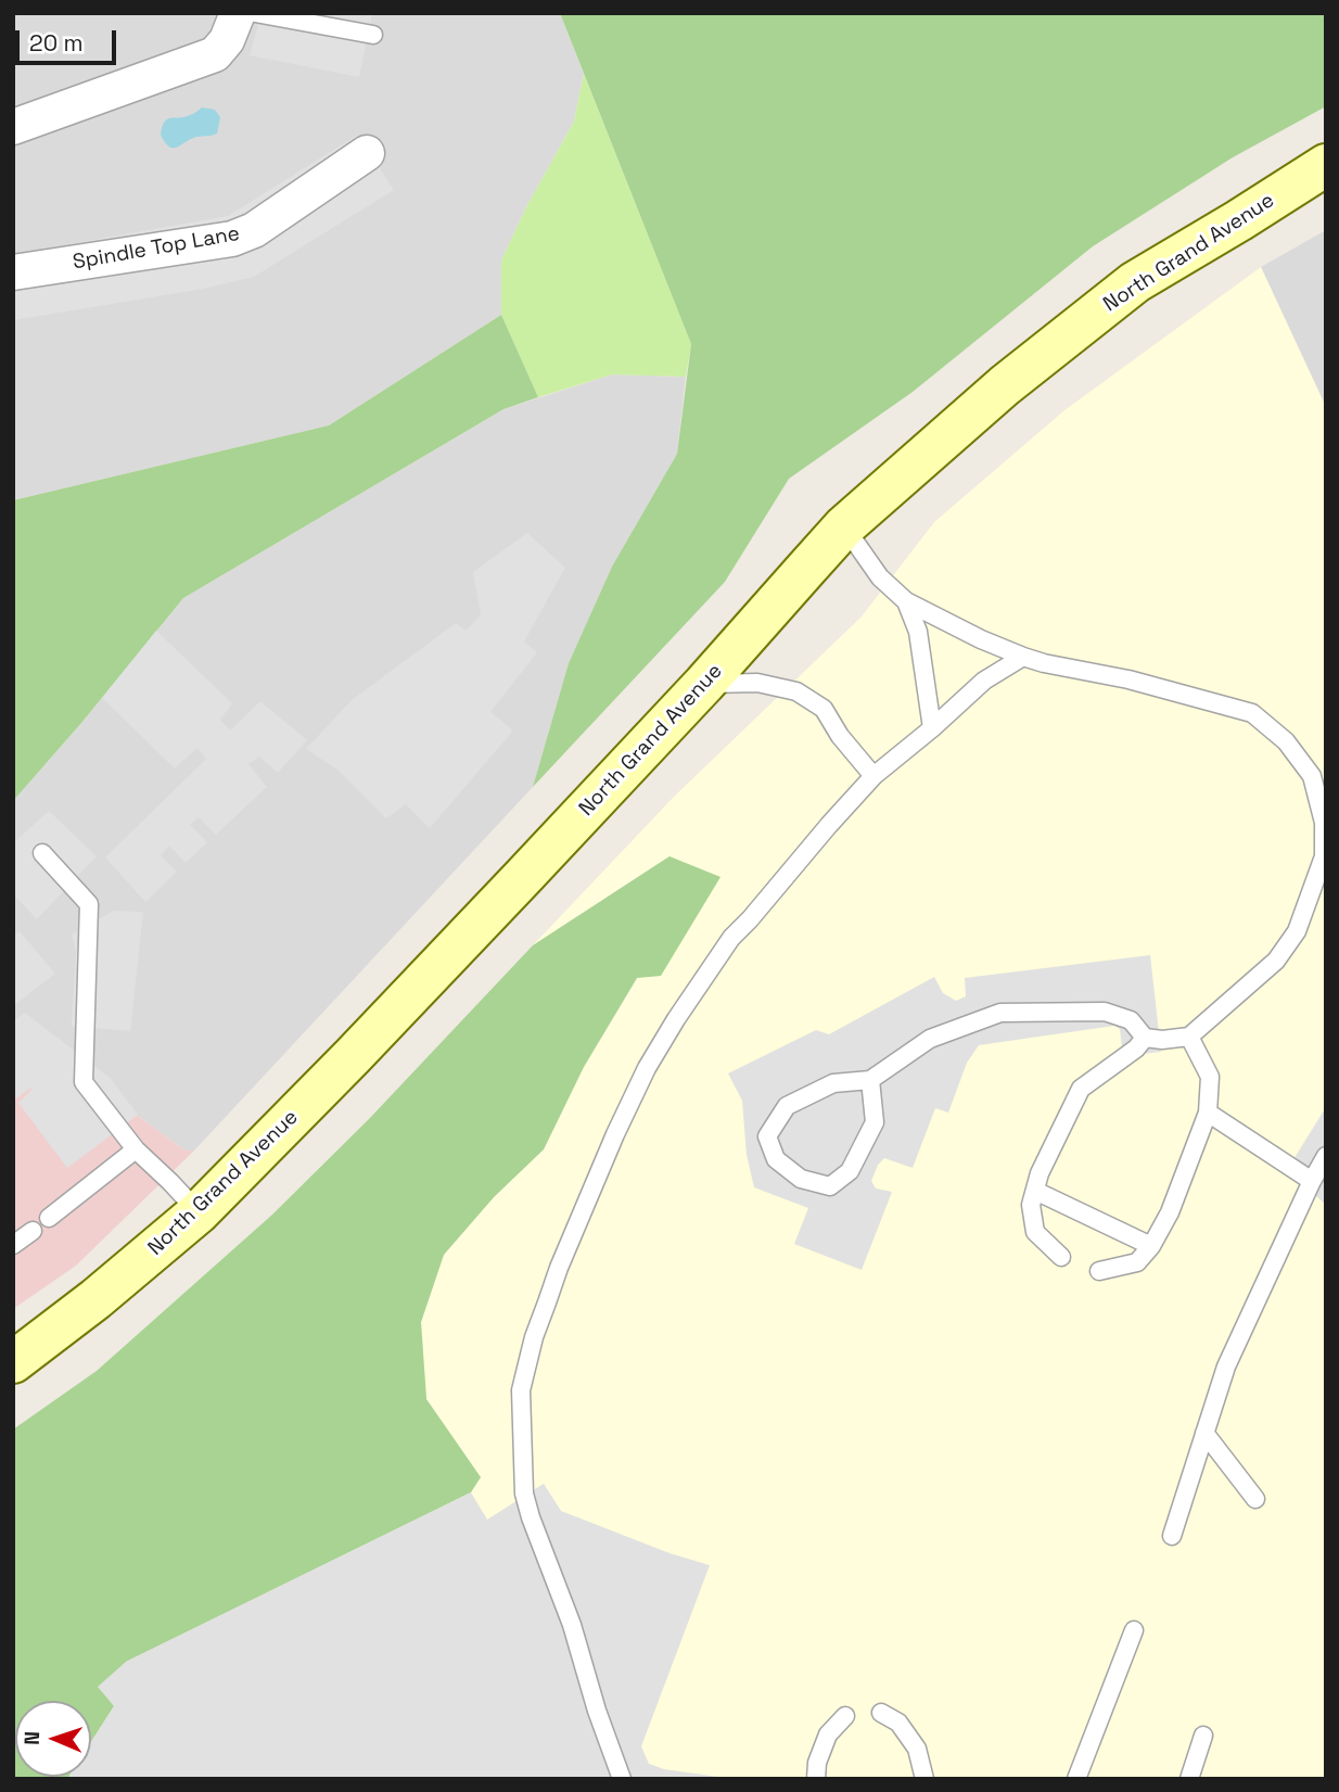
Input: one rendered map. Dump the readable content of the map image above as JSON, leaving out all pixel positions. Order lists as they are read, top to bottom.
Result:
{
  "streets": {
    "main road": ["North Grand Avenue"],
    "street": ["Spindle Top Lane"]
  },
  "scale_bar": "20 m",
  "north": "left"
}
